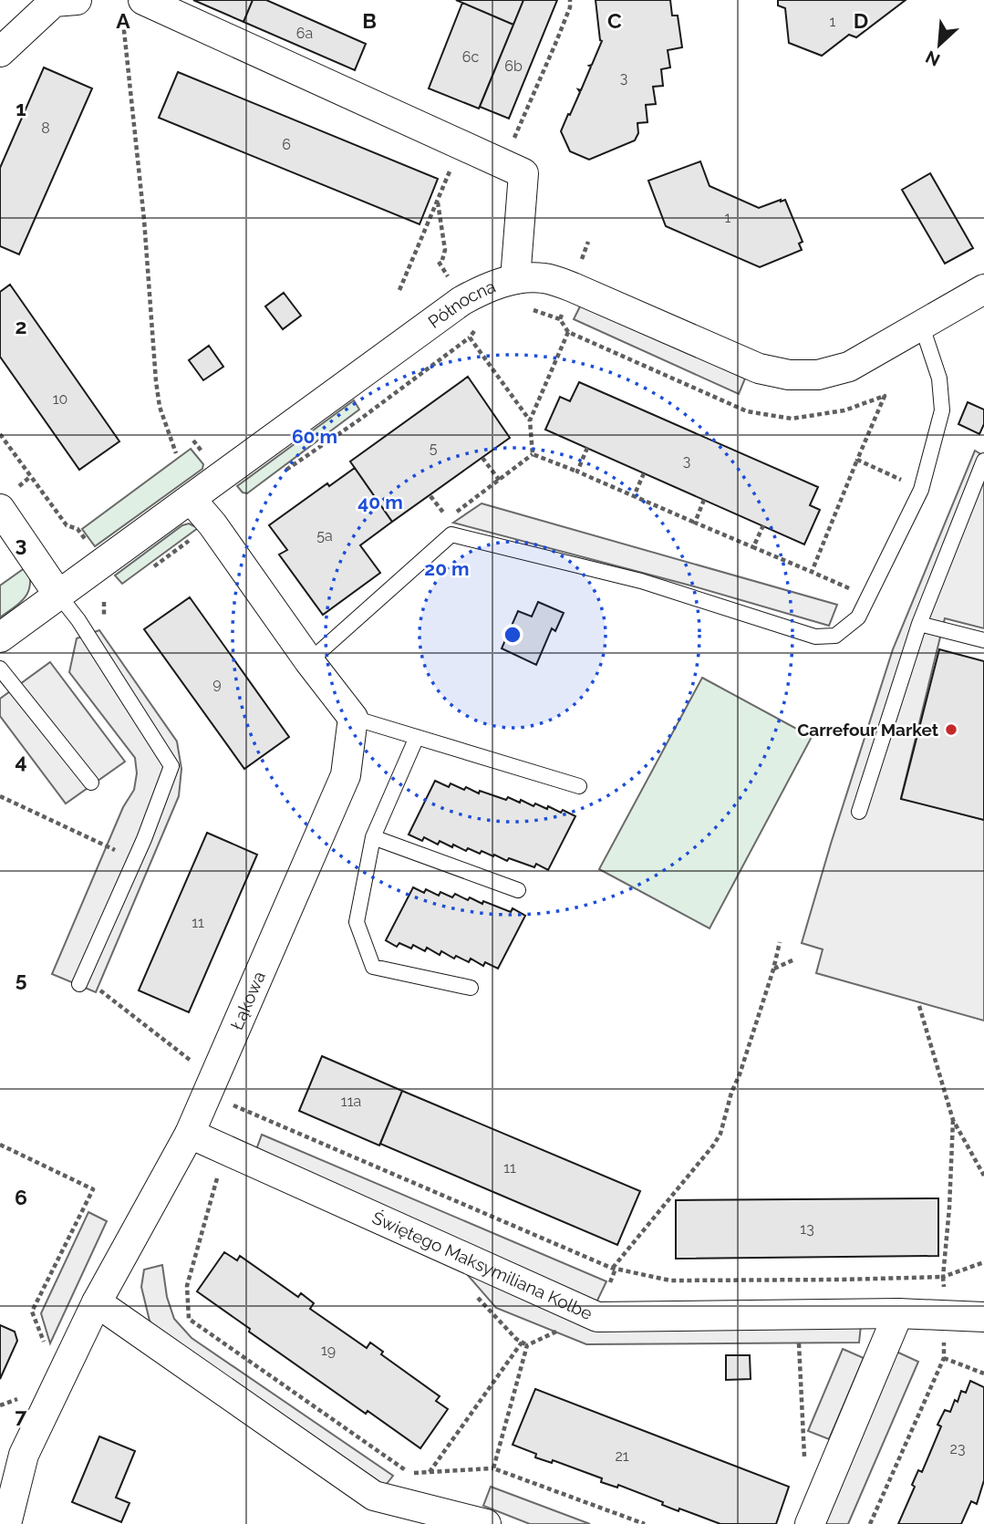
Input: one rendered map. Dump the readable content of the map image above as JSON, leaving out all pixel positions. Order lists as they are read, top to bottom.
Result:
{
  "streets": {
    "street": ["Północna", "Łąkowa", "Świętego Maksymiliana Kolbe"]
  },
  "crossings": [
    ["Łąkowa", "Świętego Maksymiliana Kolbe"]
  ],
  "places": ["Carrefour Market"],
  "house_numbers": [
    "1",
    "6a",
    "6c",
    "6b",
    "3",
    "8",
    "6",
    "1",
    "10",
    "5",
    "3",
    "5a",
    "9",
    "11",
    "11a",
    "11",
    "13",
    "19",
    "23",
    "21"
  ],
  "north": "bottom left",
  "grid": {
    "columns": [
      "A",
      "B",
      "C",
      "D"
    ],
    "rows": [
      "1",
      "2",
      "3",
      "4",
      "5",
      "6",
      "7"
    ]
  },
  "rings": ["60 m", "40 m", "20 m"]
}
